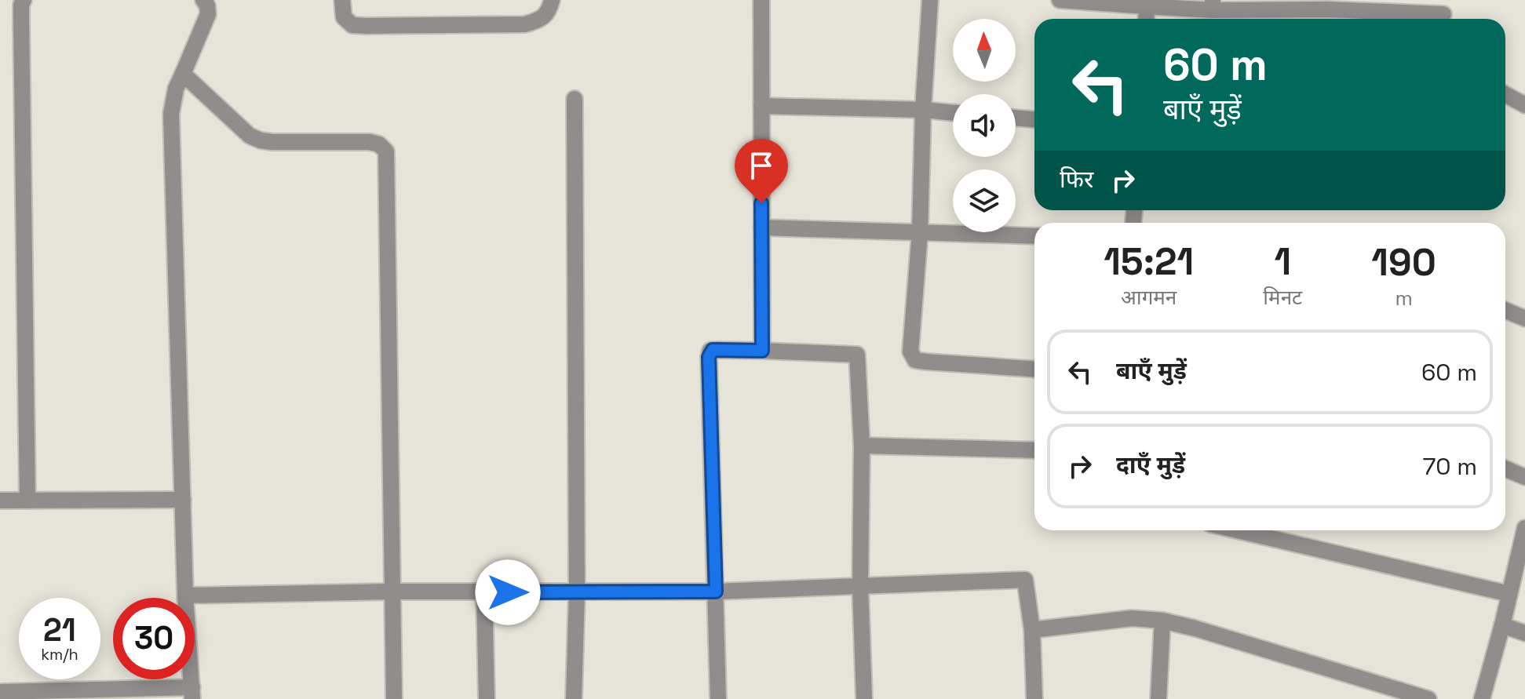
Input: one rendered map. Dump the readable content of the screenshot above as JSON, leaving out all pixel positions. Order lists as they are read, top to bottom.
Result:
{
  "north": "top",
  "page": {
    "turn": ["60 m", "बाएँ मुड़ें"],
    "then": "फिर",
    "eta": [
      "15:21",
      "आगमन",
      "1",
      "मिनट",
      "190",
      "m"
    ],
    "list": [
      {
        "name": "बाएँ मुड़ें",
        "value": "60 m"
      },
      {
        "name": "दाएँ मुड़ें",
        "value": "70 m"
      }
    ],
    "speed": "21 km/h",
    "limit": "30"
  }
}
